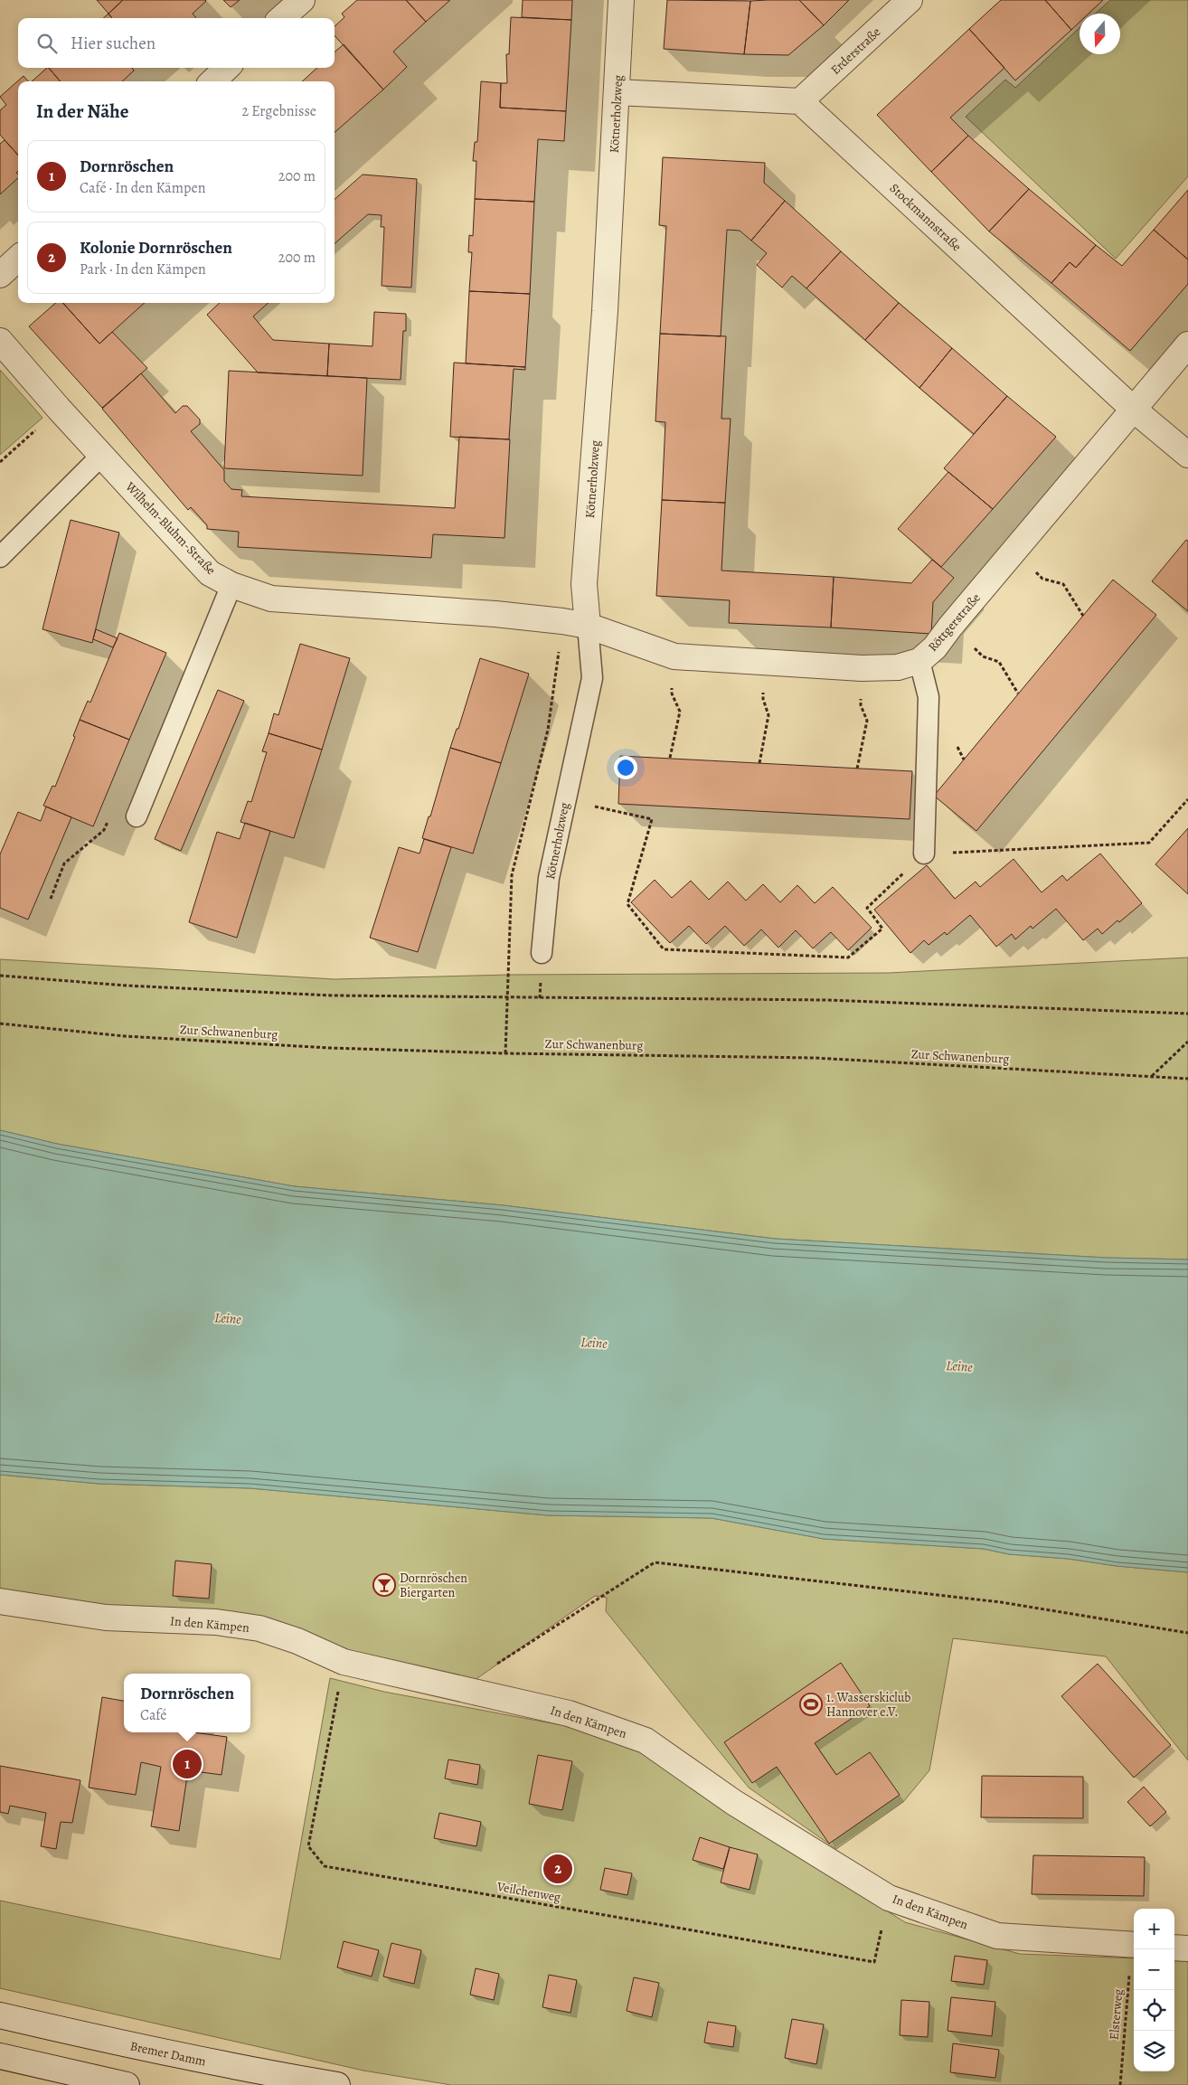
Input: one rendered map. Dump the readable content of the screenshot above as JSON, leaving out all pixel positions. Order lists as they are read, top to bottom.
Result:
{
  "streets": {
    "street": [
      "Erderstraße",
      "Kötnerholzweg",
      "Stockmannstraße",
      "Wilhelm-Bluhm-Straße",
      "Röttgerstraße",
      "In den Kämpen",
      "Bremer Damm"
    ],
    "path": ["Zur Schwanenburg", "Veilchenweg", "Elsterweg"]
  },
  "crossings": [
    ["Erderstraße", "Stockmannstraße"],
    ["Kötnerholzweg", "Wilhelm-Bluhm-Straße"],
    ["Kötnerholzweg", "Röttgerstraße"],
    ["Stockmannstraße", "Röttgerstraße"],
    ["Wilhelm-Bluhm-Straße", "Röttgerstraße"],
    ["In den Kämpen", "Veilchenweg"]
  ],
  "water": ["Leine"],
  "places": {
    "bar": ["Dornröschen Biergarten"],
    "sports": ["1. Wasserskiclub Hannover e.V."]
  },
  "north": "bottom",
  "page": {
    "search": "Hier suchen",
    "heading": ["In der Nähe", "2 Ergebnisse"],
    "list": [
      {
        "mark": "1",
        "name": "Dornröschen",
        "note": "Café · In den Kämpen",
        "value": "200 m"
      },
      {
        "mark": "2",
        "name": "Kolonie Dornröschen",
        "note": "Park · In den Kämpen",
        "value": "200 m"
      }
    ],
    "popup": ["Dornröschen", "Café"],
    "pins": ["1", "2"],
    "map_buttons": ["+", "−"]
  }
}
